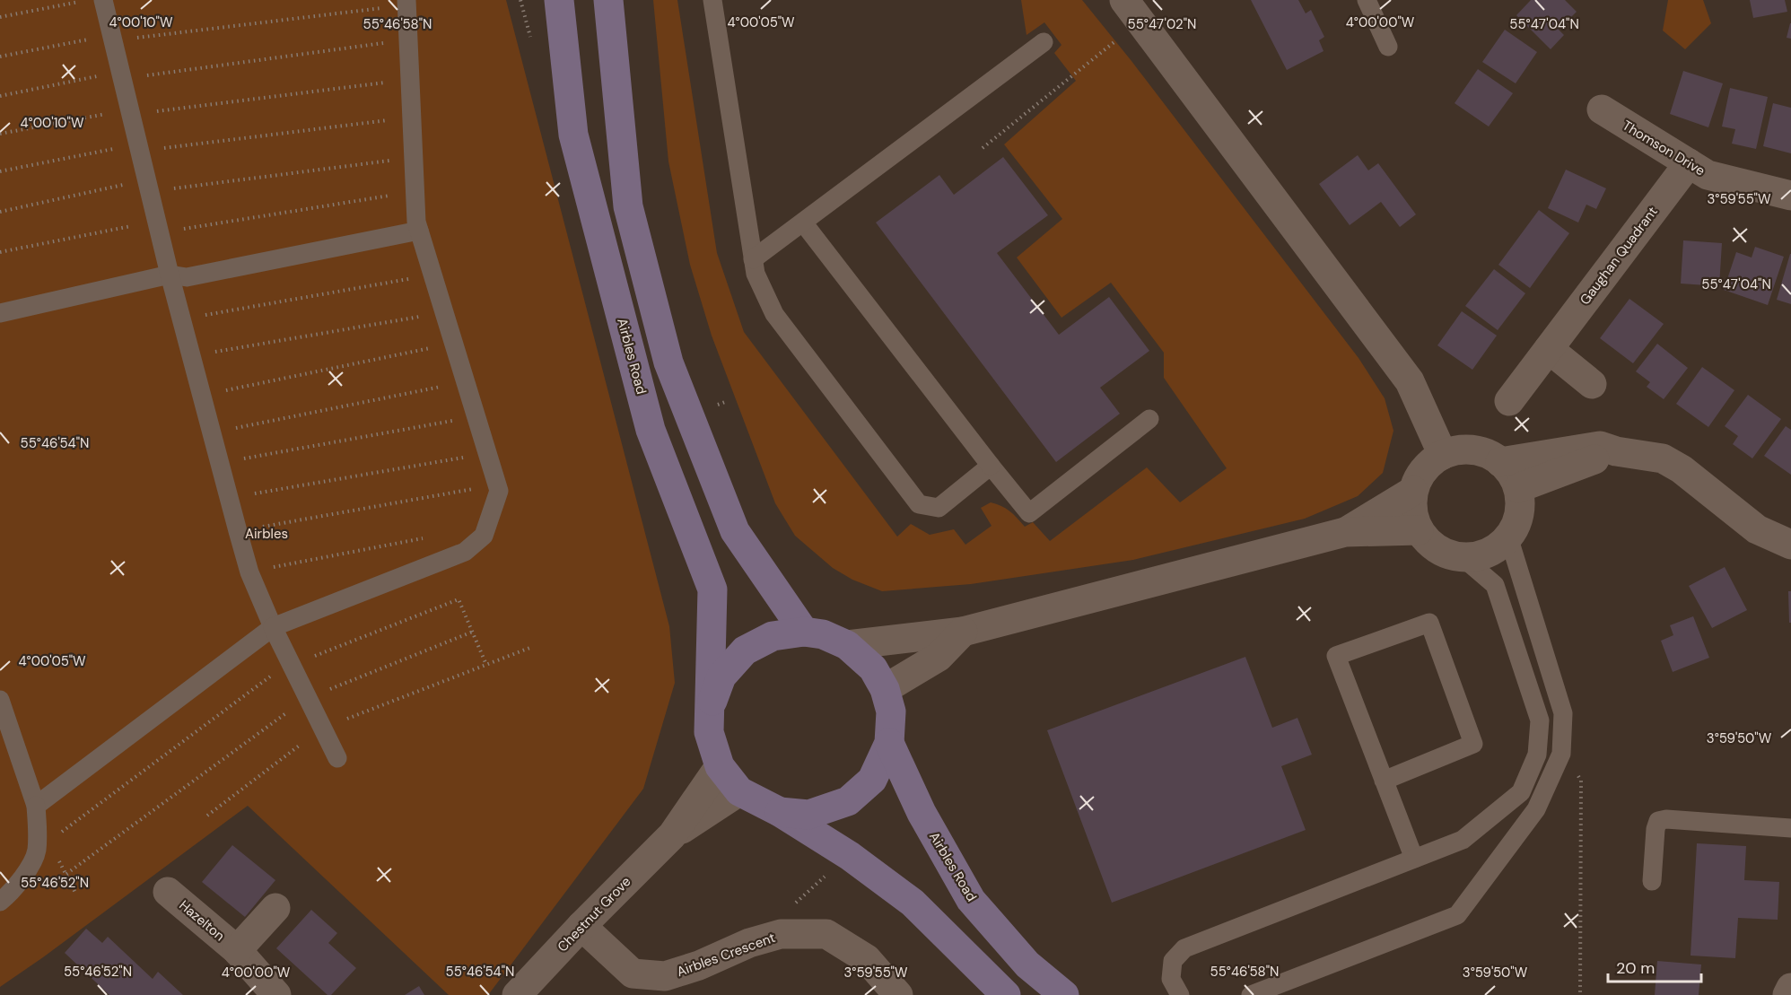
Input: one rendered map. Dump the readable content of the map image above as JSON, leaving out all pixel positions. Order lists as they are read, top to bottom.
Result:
{
  "streets": {
    "main road": ["Airbles Road"],
    "street": [
      "Thomson Drive",
      "Gaughan Quadrant",
      "Chestnut Grove",
      "Hazelton",
      "Airbles Crescent"
    ]
  },
  "crossings": [
    ["Thomson Drive", "Gaughan Quadrant"],
    ["Airbles Road", "Chestnut Grove"],
    ["Chestnut Grove", "Airbles Crescent"]
  ],
  "parks": ["Airbles"],
  "scale_bar": "20 m",
  "coordinates": [
    "4°00'10\"W",
    "4°00'05\"W",
    "4°00'00\"W",
    "55°46'58\"N",
    "55°47'02\"N",
    "55°47'04\"N",
    "3°59'55\"W",
    "55°46'54\"N",
    "3°59'50\"W",
    "55°46'52\"N"
  ]
}
